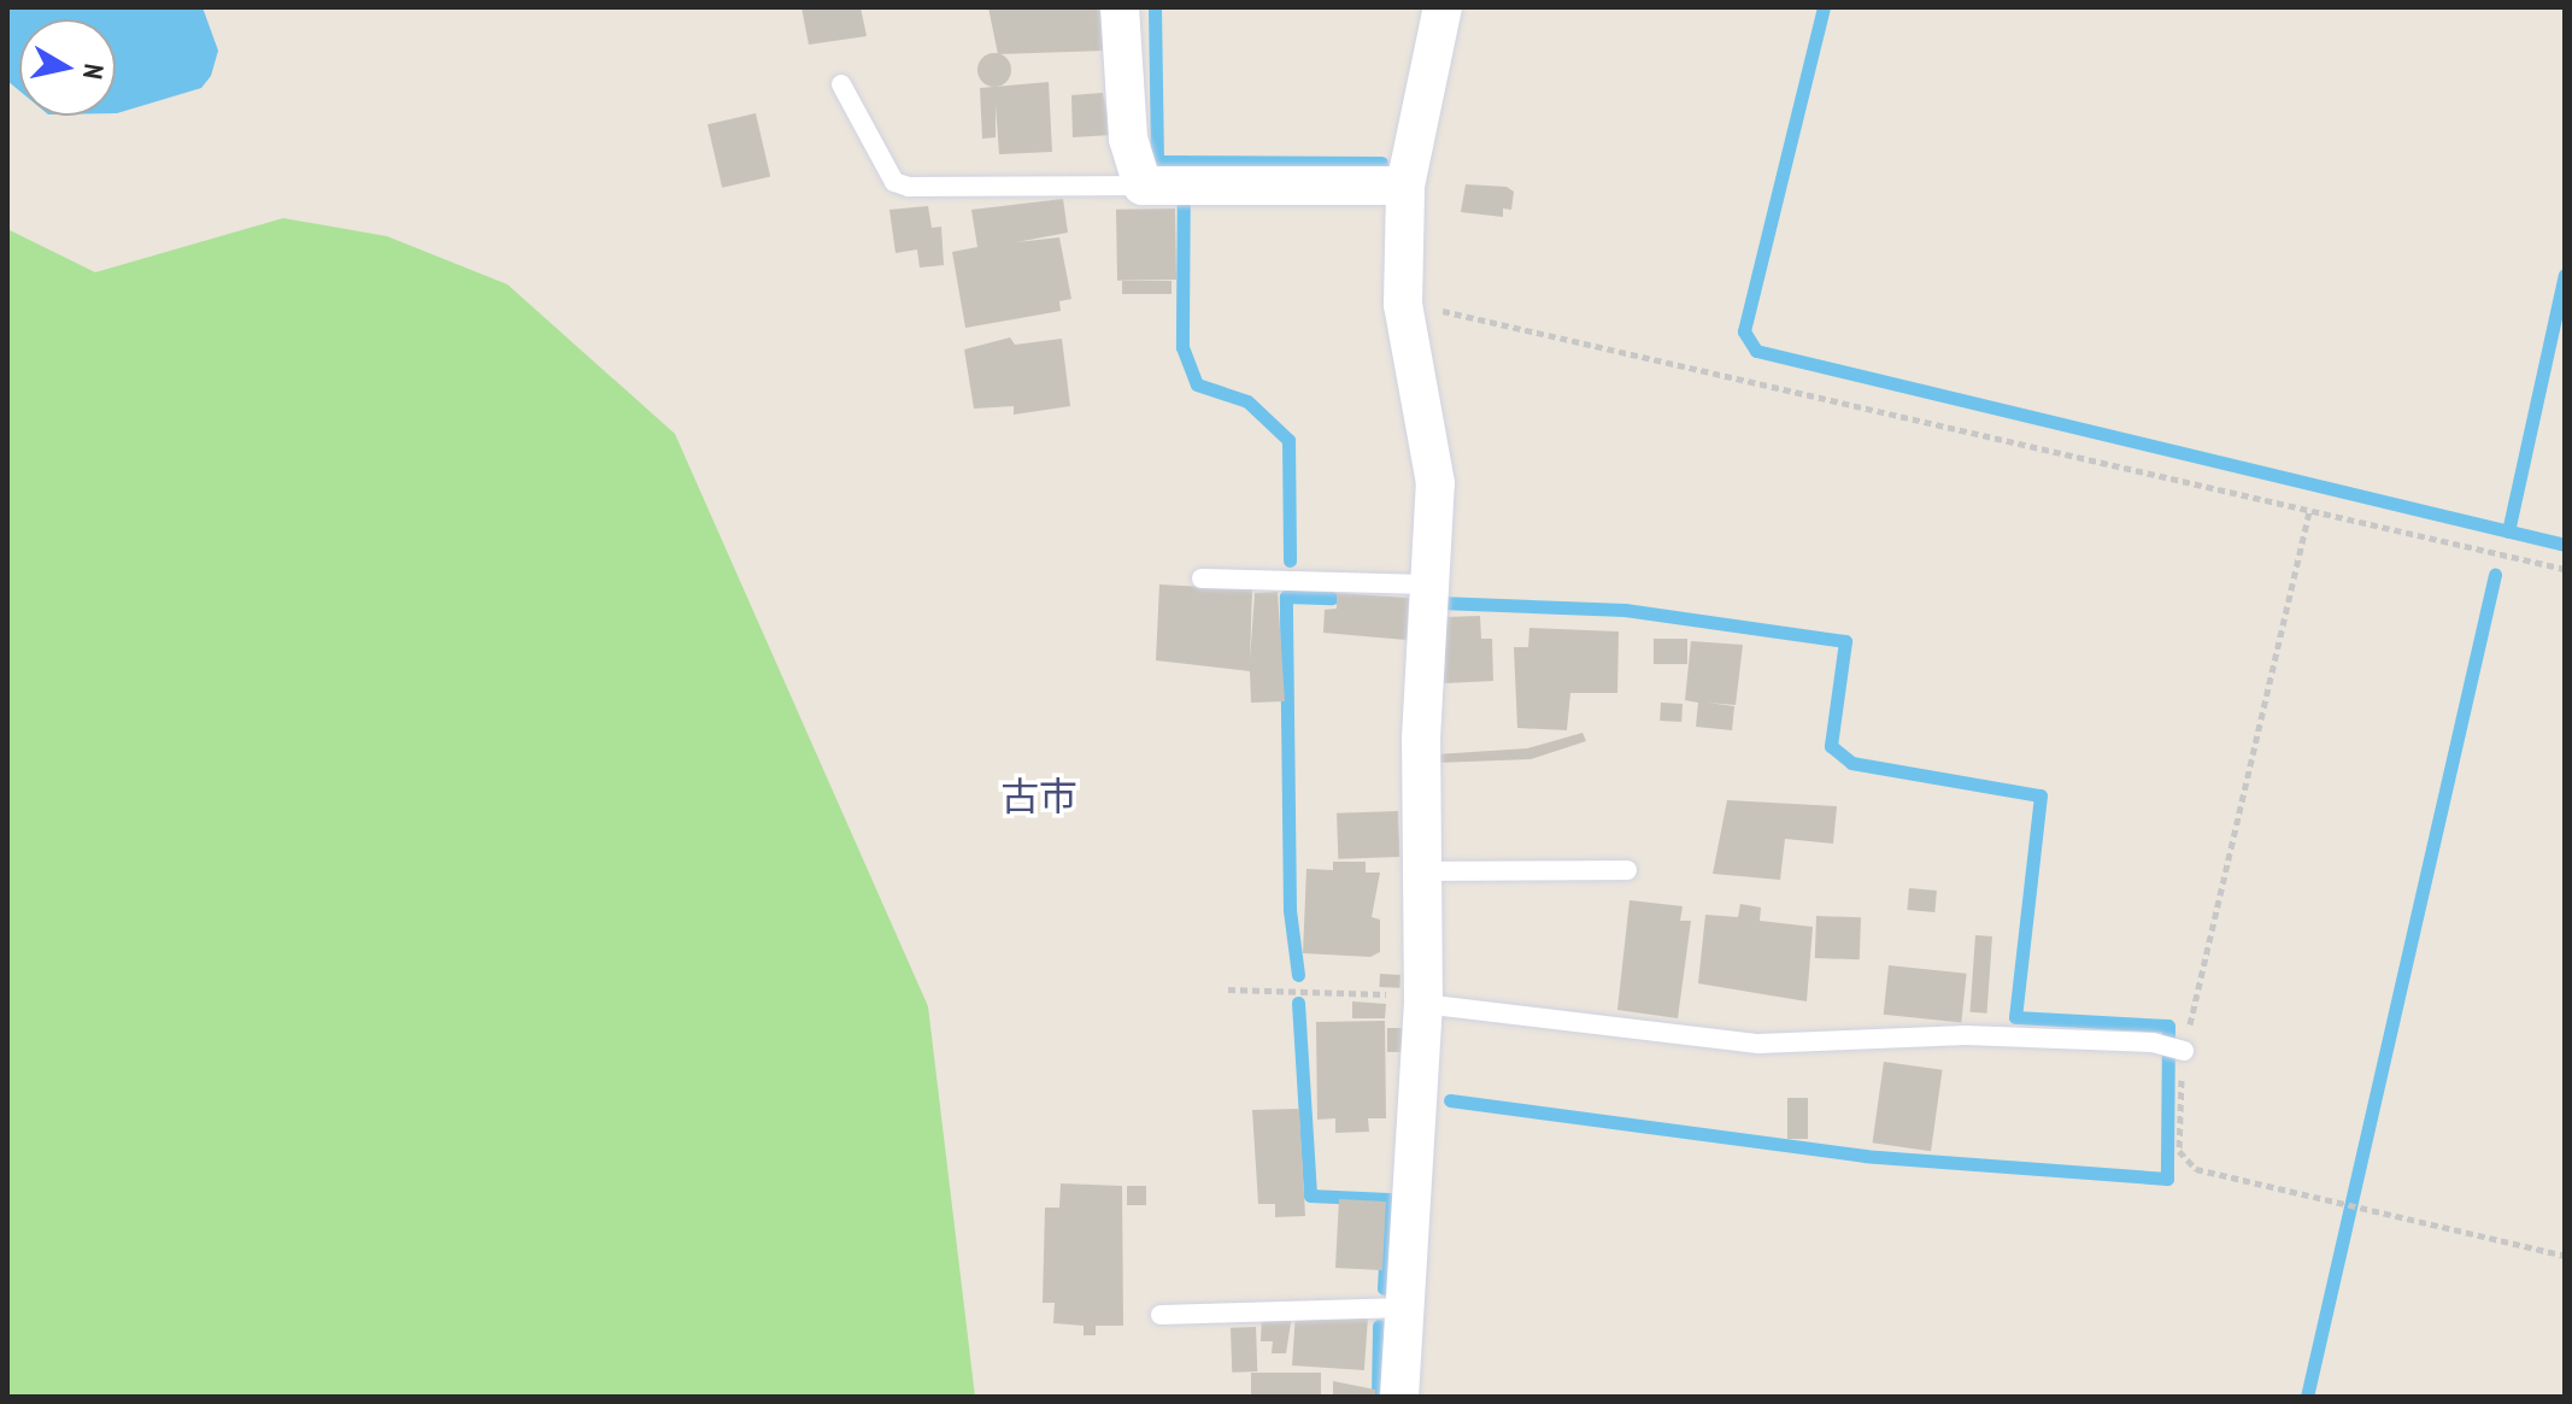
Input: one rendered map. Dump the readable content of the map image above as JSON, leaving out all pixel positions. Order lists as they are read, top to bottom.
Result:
{
  "districts": ["古市"],
  "north": "right"
}
